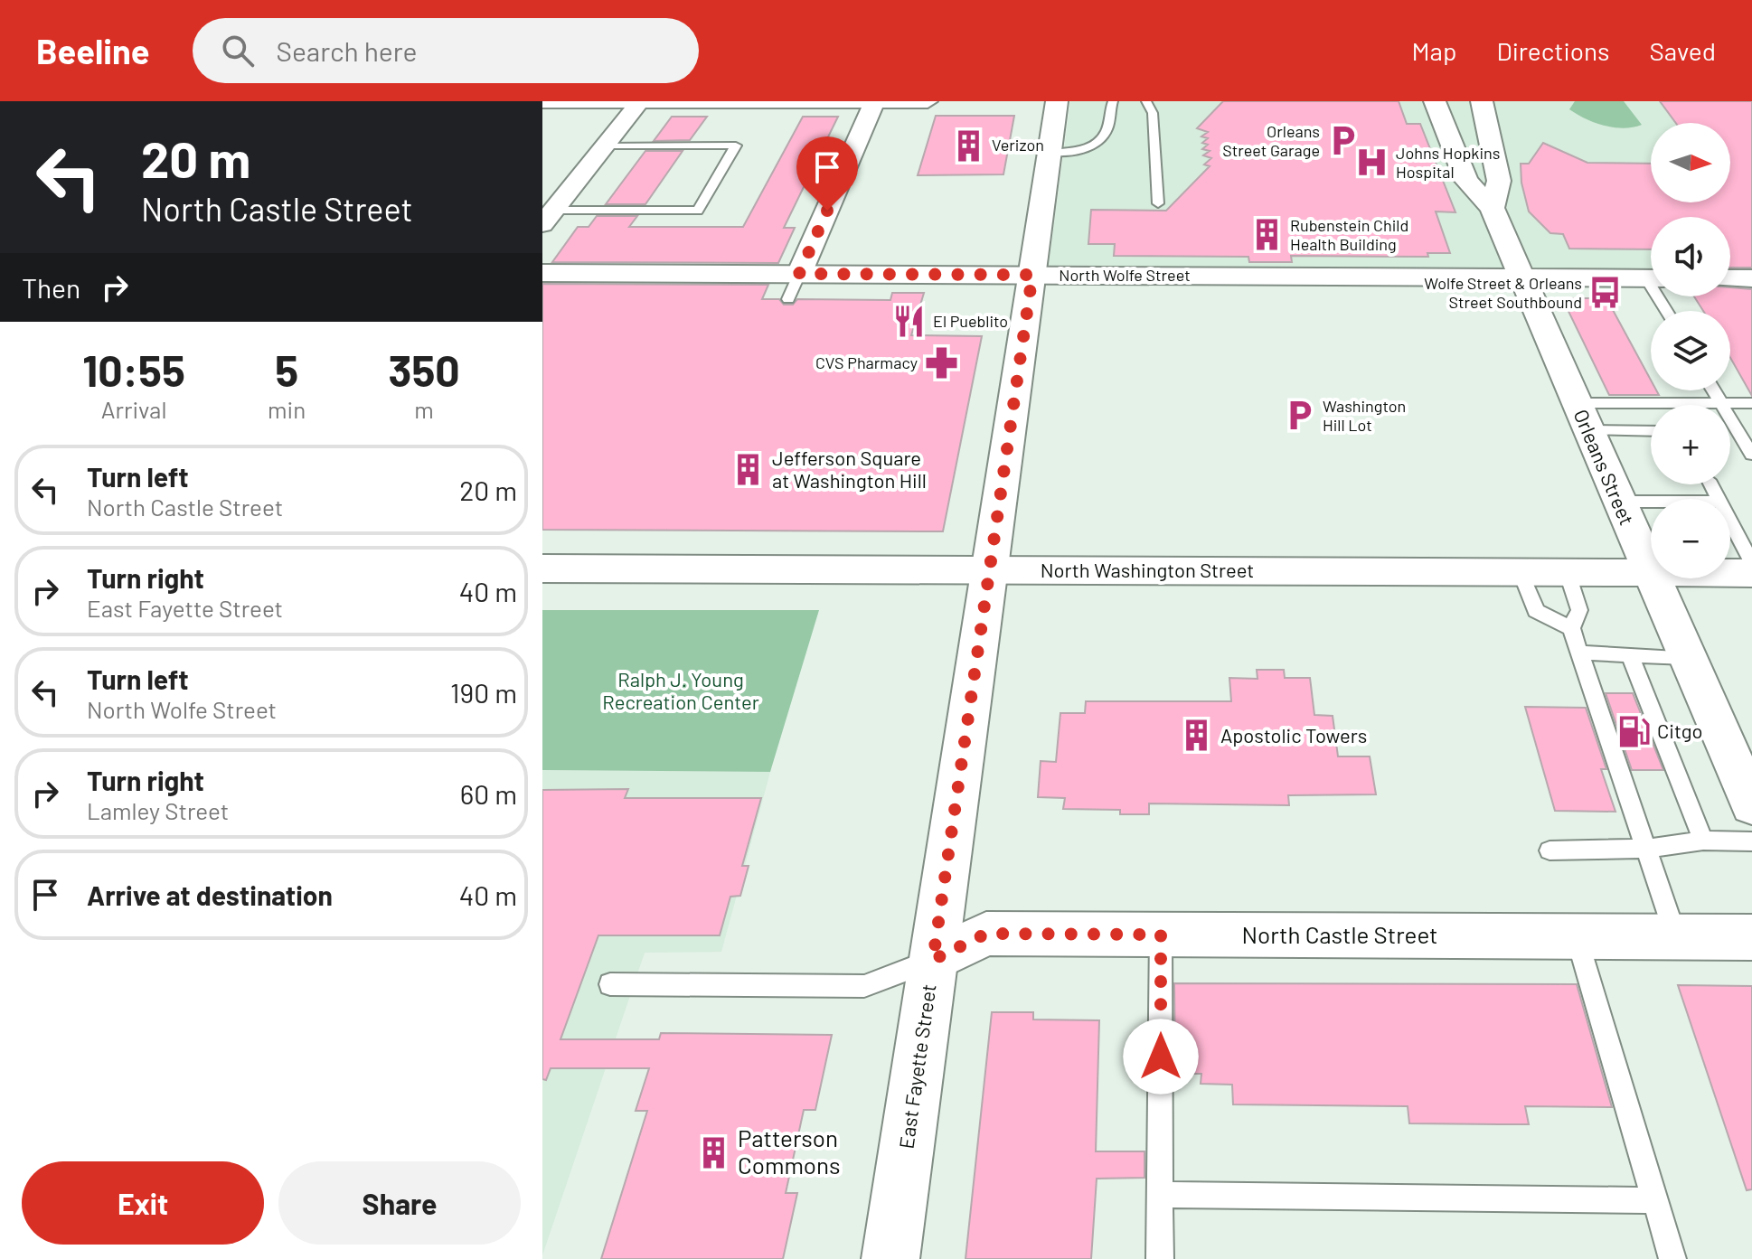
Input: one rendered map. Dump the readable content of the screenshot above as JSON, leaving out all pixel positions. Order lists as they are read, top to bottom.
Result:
{
  "streets": {
    "main road": [
      "North Wolfe Street",
      "Orleans Street",
      "North Washington Street",
      "East Fayette Street"
    ],
    "street": ["North Castle Street"]
  },
  "crossings": [
    ["North Wolfe Street", "Orleans Street"],
    ["North Wolfe Street", "East Fayette Street"],
    ["Orleans Street", "North Washington Street"],
    ["North Washington Street", "East Fayette Street"],
    ["North Castle Street", "East Fayette Street"]
  ],
  "parks": ["Ralph J. Young Recreation Center"],
  "places": {
    "parking": ["Orleans Street Garage", "Washington Hill Lot"],
    "building": [
      "Verizon",
      "Rubenstein Child Health Building",
      "Jefferson Square at Washington Hill",
      "Apostolic Towers",
      "Patterson Commons"
    ],
    "hospital": ["Johns Hopkins Hospital"],
    "bus stop": ["Wolfe Street & Orleans Street Southbound"],
    "restaurant": ["El Pueblito"],
    "pharmacy": ["CVS Pharmacy"],
    "fuel station": ["Citgo"]
  },
  "north": "right",
  "page": {
    "header": "Beeline",
    "search": "Search here",
    "nav": ["Map", "Directions", "Saved"],
    "turn": ["20 m", "North Castle Street"],
    "map_buttons": ["+", "−"],
    "then": "Then",
    "eta": [
      "10:55",
      "Arrival",
      "5",
      "min",
      "350",
      "m"
    ],
    "list": [
      {
        "name": "Turn left",
        "note": "North Castle Street",
        "value": "20 m"
      },
      {
        "name": "Turn right",
        "note": "East Fayette Street",
        "value": "40 m"
      },
      {
        "name": "Turn left",
        "note": "North Wolfe Street",
        "value": "190 m"
      },
      {
        "name": "Turn right",
        "note": "Lamley Street",
        "value": "60 m"
      },
      {
        "name": "Arrive at destination",
        "value": "40 m"
      }
    ],
    "buttons": ["Exit", "Share"]
  }
}
